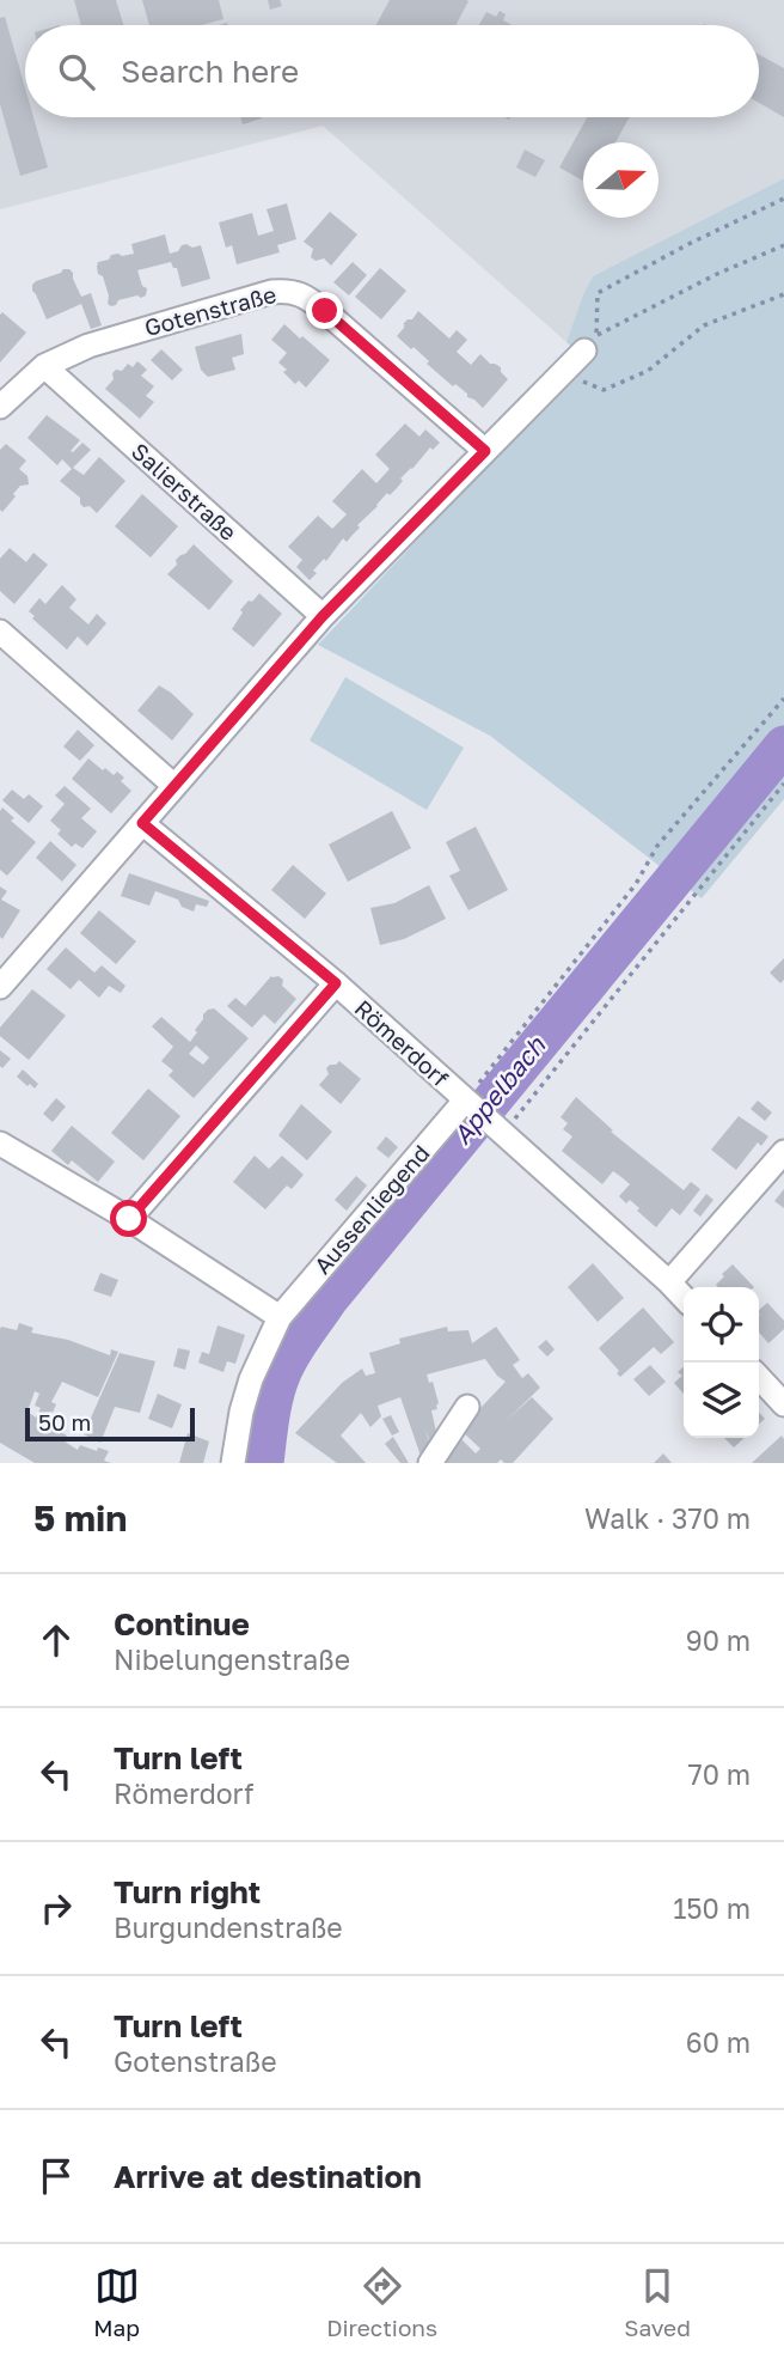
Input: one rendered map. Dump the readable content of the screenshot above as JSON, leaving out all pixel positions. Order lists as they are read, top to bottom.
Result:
{
  "streets": {
    "street": [
      "Gotenstraße",
      "Salierstraße",
      "Römerdorf",
      "Aussenliegend"
    ]
  },
  "crossings": [
    ["Gotenstraße", "Salierstraße"],
    ["Römerdorf", "Aussenliegend"]
  ],
  "water": ["Appelbach"],
  "scale_bar": "50 m",
  "north": "right",
  "page": {
    "search": "Search here",
    "scale": "50 m",
    "heading": ["5 min", "Walk · 370 m"],
    "list": [
      ["Continue", "Nibelungenstraße", "90 m"],
      ["Turn left", "Römerdorf", "70 m"],
      ["Turn right", "Burgundenstraße", "150 m"],
      ["Turn left", "Gotenstraße", "60 m"],
      "Arrive at destination"
    ],
    "nav": ["Map", "Directions", "Saved"]
  }
}
